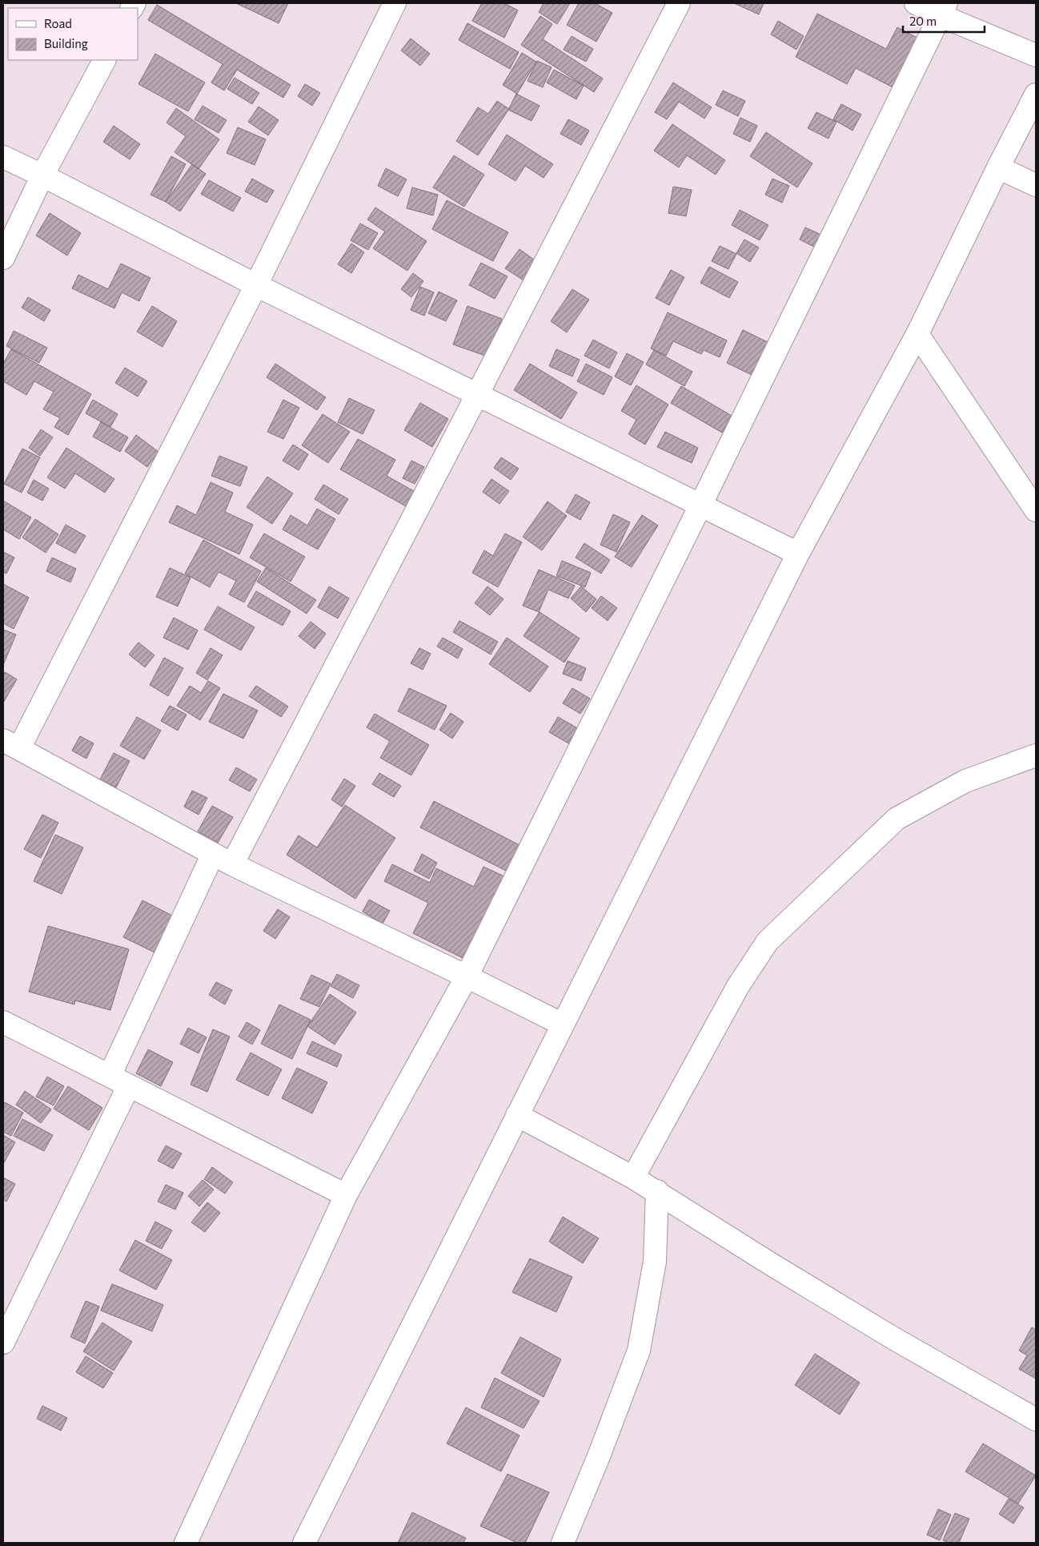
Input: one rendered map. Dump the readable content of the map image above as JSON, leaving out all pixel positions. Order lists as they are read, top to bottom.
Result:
{
  "legend": ["Road", "Building"],
  "scale_bar": "20 m"
}
